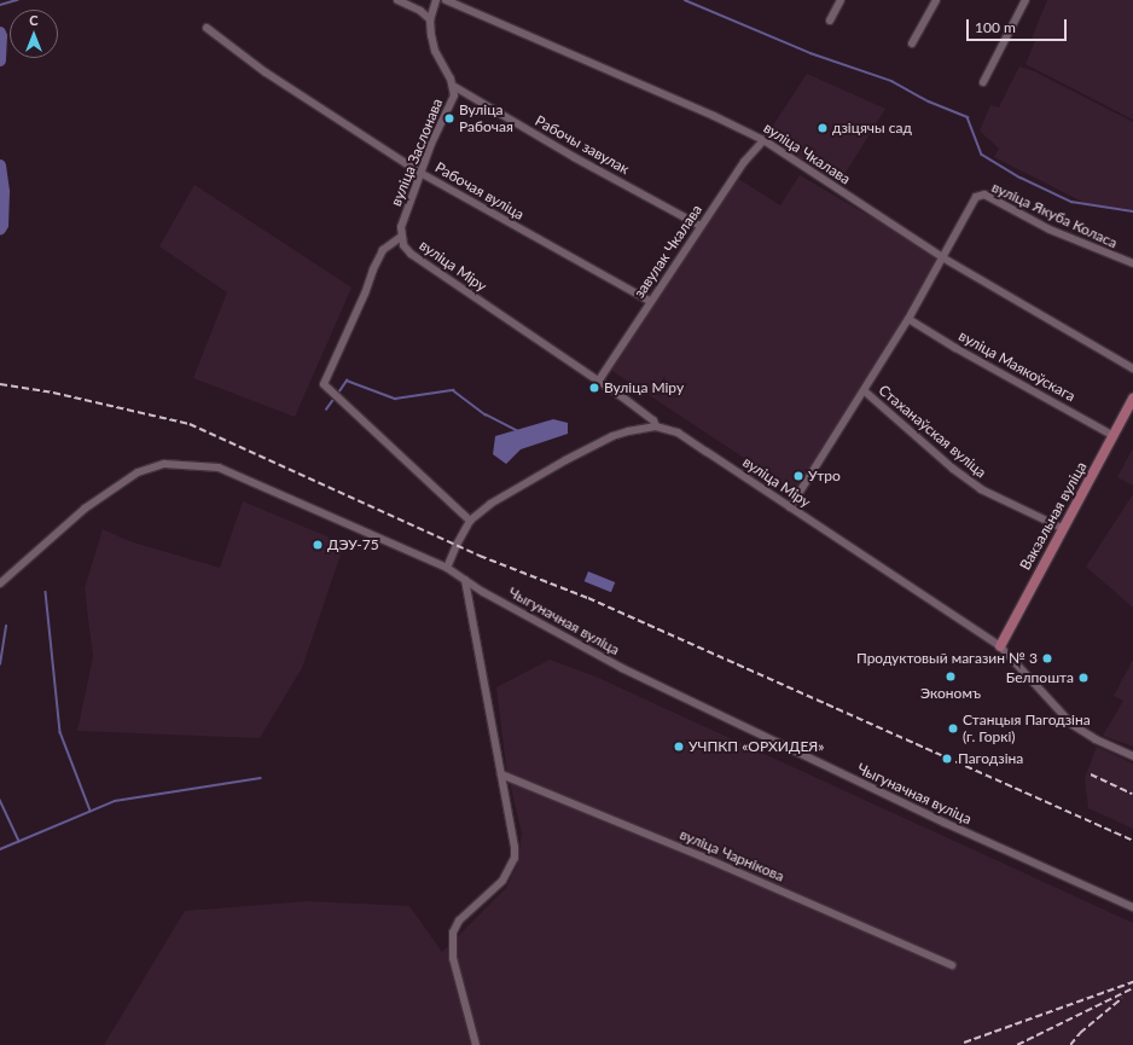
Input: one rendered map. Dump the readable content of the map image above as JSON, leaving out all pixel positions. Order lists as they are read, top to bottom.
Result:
{
  "streets": {
    "main road": ["Вакзальная вуліца"],
    "street": [
      "Рабочы завулак",
      "вуліца Заслонава",
      "вуліца Чкалава",
      "Рабочая вуліца",
      "вуліца Якуба Коласа",
      "завулак Чкалава",
      "вуліца Міру",
      "вуліца Маякоўскага",
      "Стаханаўская вуліца",
      "Чыгуначная вуліца",
      "вуліца Чарнікова"
    ]
  },
  "crossings": [
    ["Рабочы завулак", "вуліца Заслонава"],
    ["Рабочы завулак", "завулак Чкалава"],
    ["вуліца Заслонава", "Рабочая вуліца"],
    ["вуліца Заслонава", "вуліца Міру"],
    ["вуліца Чкалава", "вуліца Якуба Коласа"],
    ["вуліца Чкалава", "завулак Чкалава"],
    ["вуліца Чкалава", "Стаханаўская вуліца"],
    ["Рабочая вуліца", "завулак Чкалава"],
    ["вуліца Якуба Коласа", "Стаханаўская вуліца"],
    ["завулак Чкалава", "вуліца Міру"],
    ["вуліца Міру", "Стаханаўская вуліца"],
    ["вуліца Міру", "Вакзальная вуліца"],
    ["вуліца Маякоўскага", "Стаханаўская вуліца"],
    ["вуліца Маякоўскага", "Вакзальная вуліца"],
    ["Стаханаўская вуліца", "Вакзальная вуліца"]
  ],
  "places": [
    "Вуліца Рабочая",
    "дзіцячы сад",
    "Вуліца Міру",
    "Утро",
    "ДЭУ-75",
    "Продуктовый магазин № 3",
    "Экономъ",
    "Белпошта",
    "Станцыя Пагодзіна (г. Горкі)",
    "УЧПКП «ОРХИДЕЯ»",
    "Пагодзіна"
  ],
  "scale_bar": "100 m",
  "north": "top"
}
